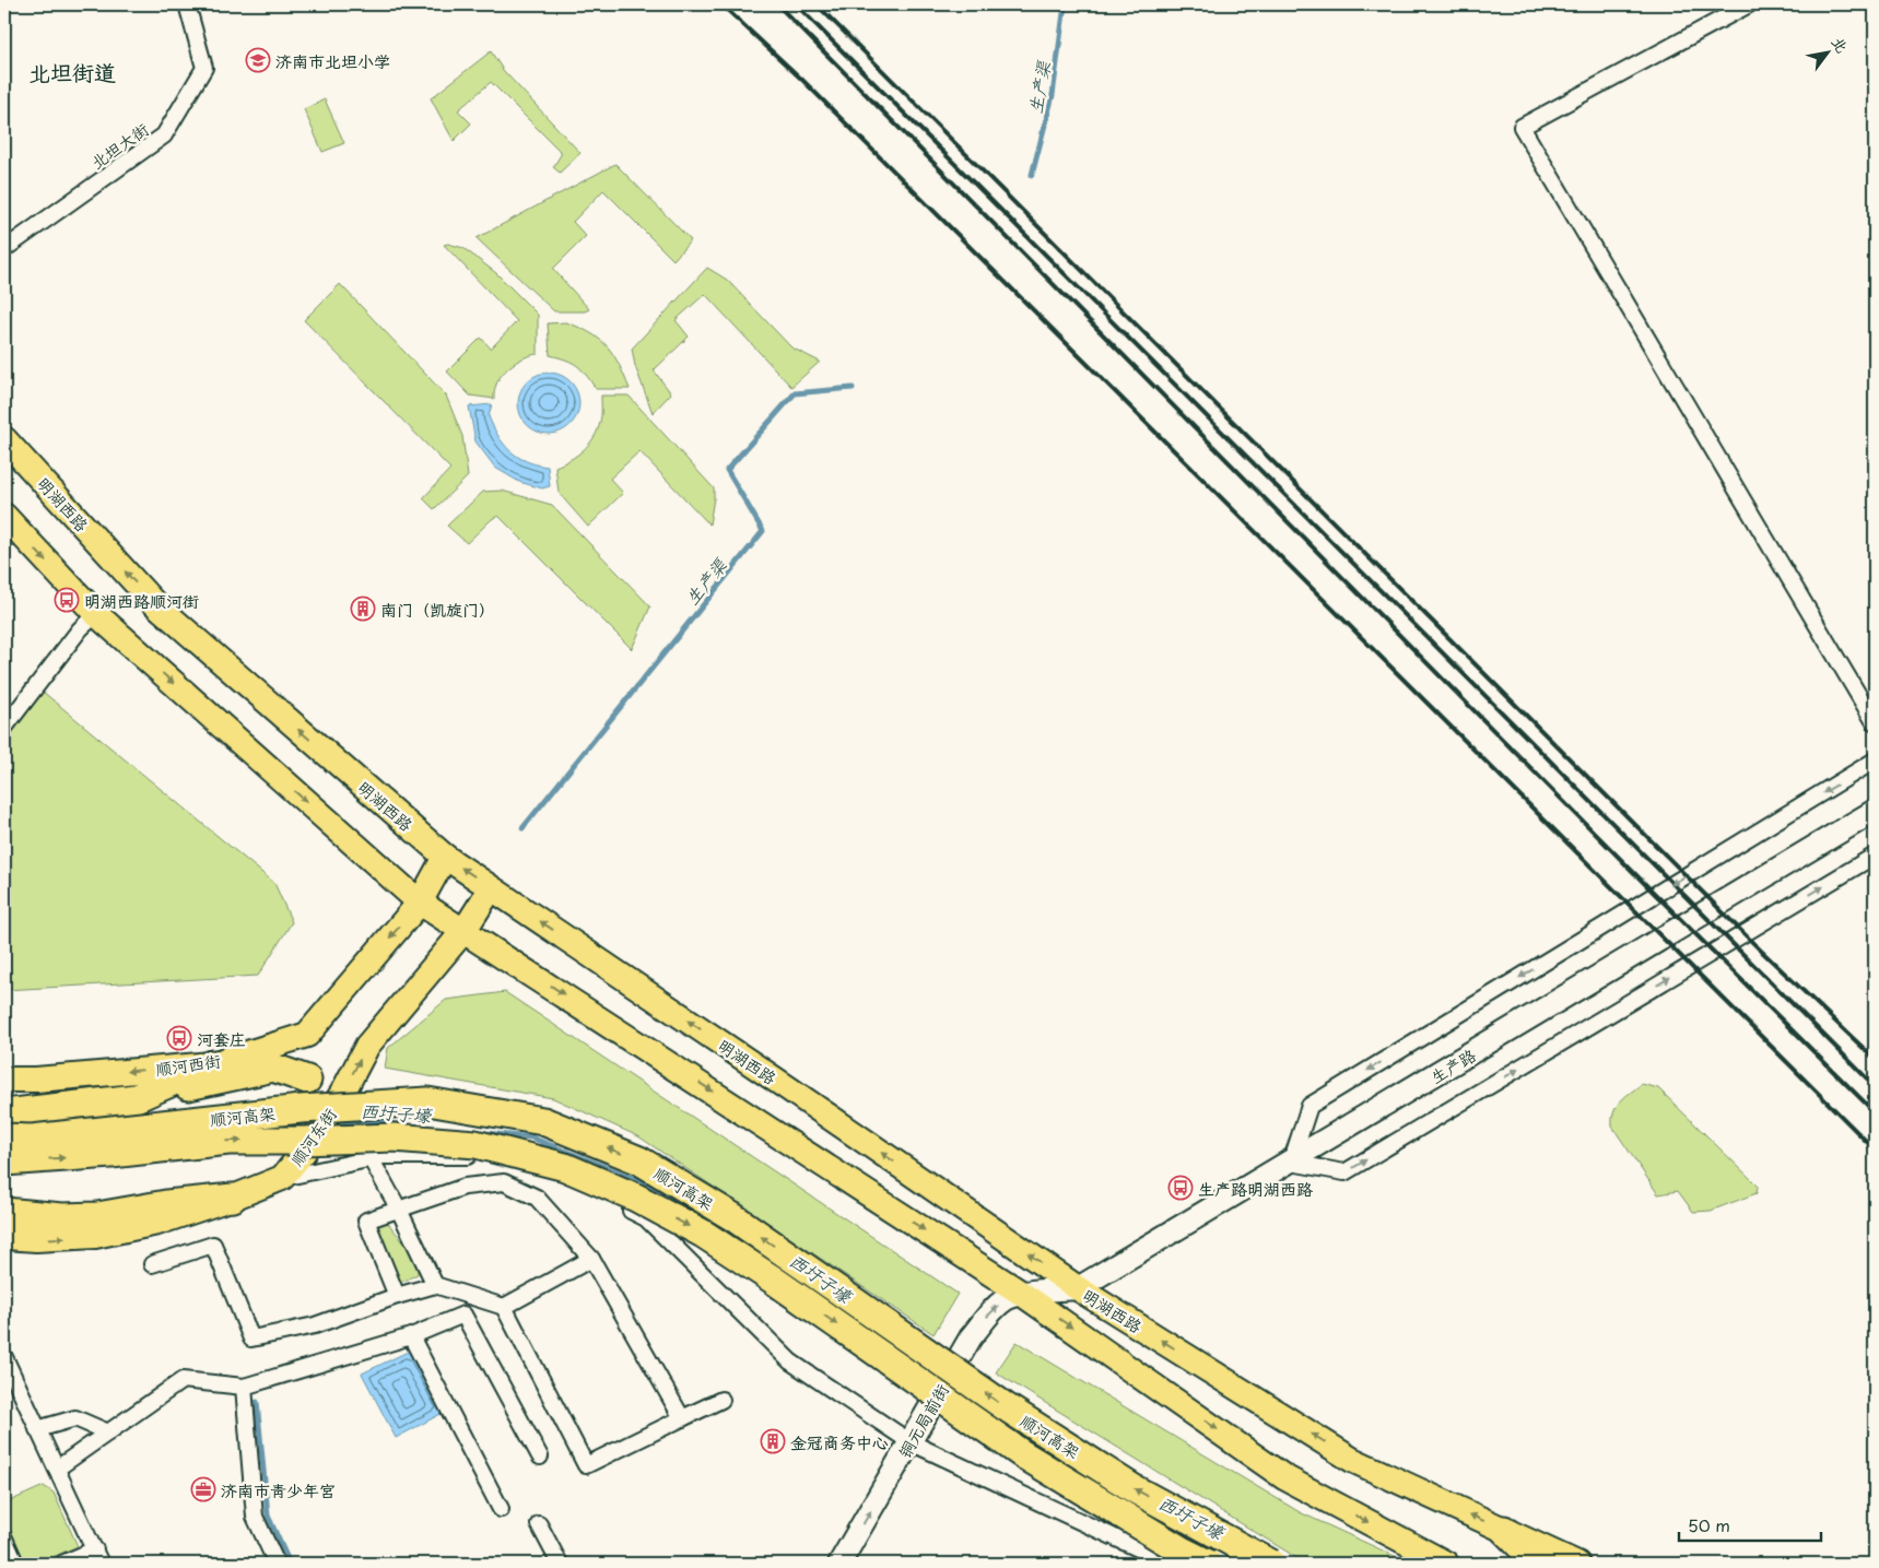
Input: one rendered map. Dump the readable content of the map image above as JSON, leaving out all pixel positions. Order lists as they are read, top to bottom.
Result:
{
  "streets": {
    "highway": ["顺河高架"],
    "main road": [
      "明湖西路",
      "顺河西街",
      "生产路",
      "顺河东街",
      "铜元局前街"
    ],
    "street": ["北坦大街"]
  },
  "crossings": [
    ["明湖西路", "顺河西街"],
    ["明湖西路", "生产路"],
    ["明湖西路", "顺河东街"],
    ["生产路", "铜元局前街"]
  ],
  "one_way": ["顺河西街", "顺河东街", "铜元局前街"],
  "districts": ["北坦街道"],
  "water": ["生产渠", "西圩子壕"],
  "places": {
    "school or university": ["济南市北坦小学"],
    "bus stop": ["明湖西路顺河街", "河套庄", "生产路明湖西路"],
    "building": ["南门（凯旋门）", "金冠商务中心"],
    "office": ["济南市青少年宫"]
  },
  "scale_bar": "50 m",
  "north": "top right"
}
